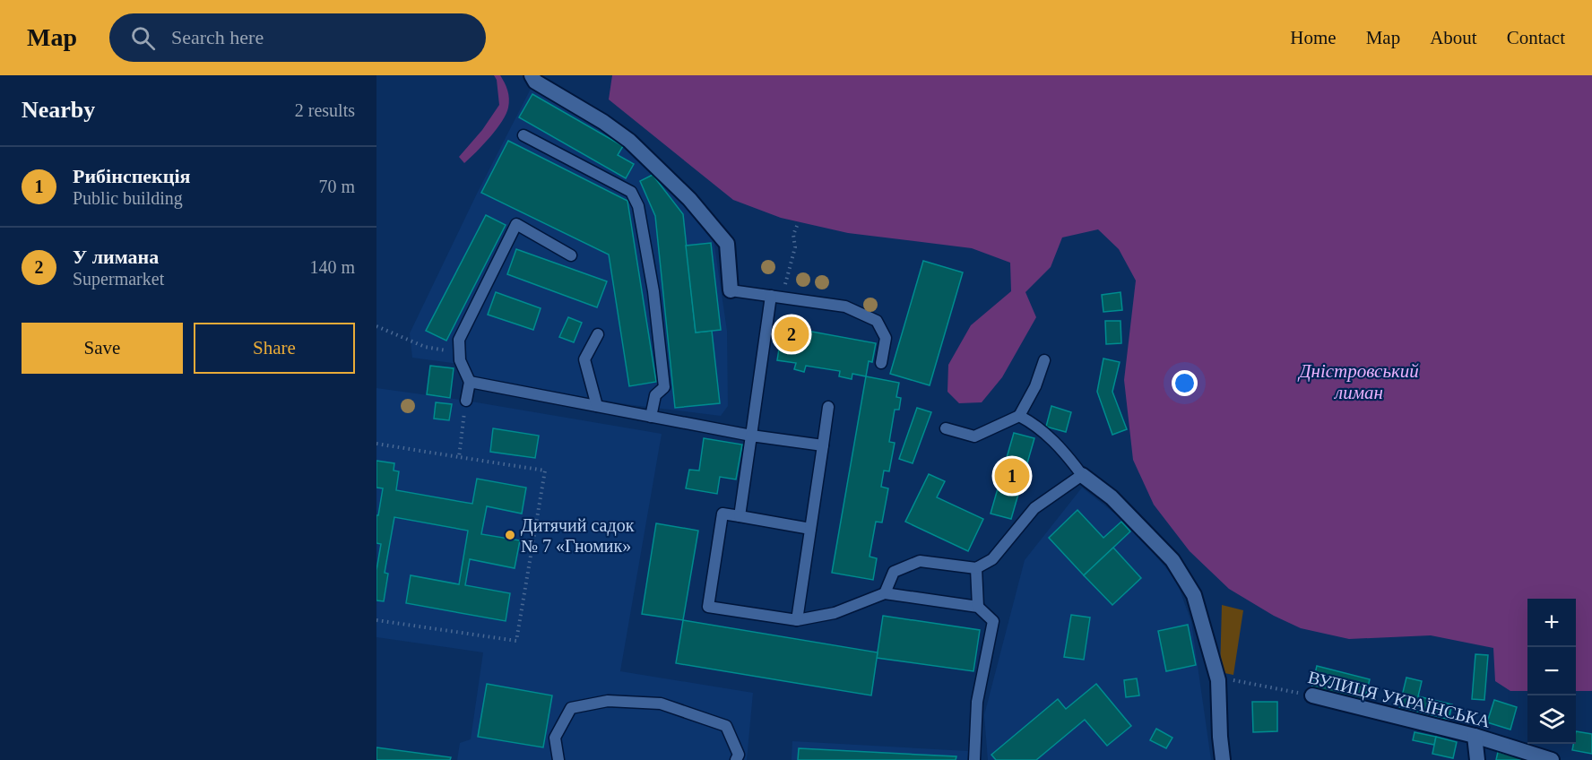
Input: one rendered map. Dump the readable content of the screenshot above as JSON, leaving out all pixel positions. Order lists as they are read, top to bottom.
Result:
{
  "streets": {
    "street": ["ВУЛИЦЯ УКРАЇНСЬКА"]
  },
  "water": ["Дністровський лиман"],
  "places": ["Дитячий садок № 7 «Гномик»"],
  "page": {
    "header": "Map",
    "search": "Search here",
    "nav": [
      "Home",
      "Map",
      "About",
      "Contact"
    ],
    "heading": ["Nearby", "2 results"],
    "list": [
      {
        "mark": "1",
        "name": "Рибінспекція",
        "note": "Public building",
        "value": "70 m"
      },
      {
        "mark": "2",
        "name": "У лимана",
        "note": "Supermarket",
        "value": "140 m"
      }
    ],
    "buttons": ["Save", "Share"],
    "pins": ["2", "1"],
    "map_buttons": ["+", "−"]
  }
}
